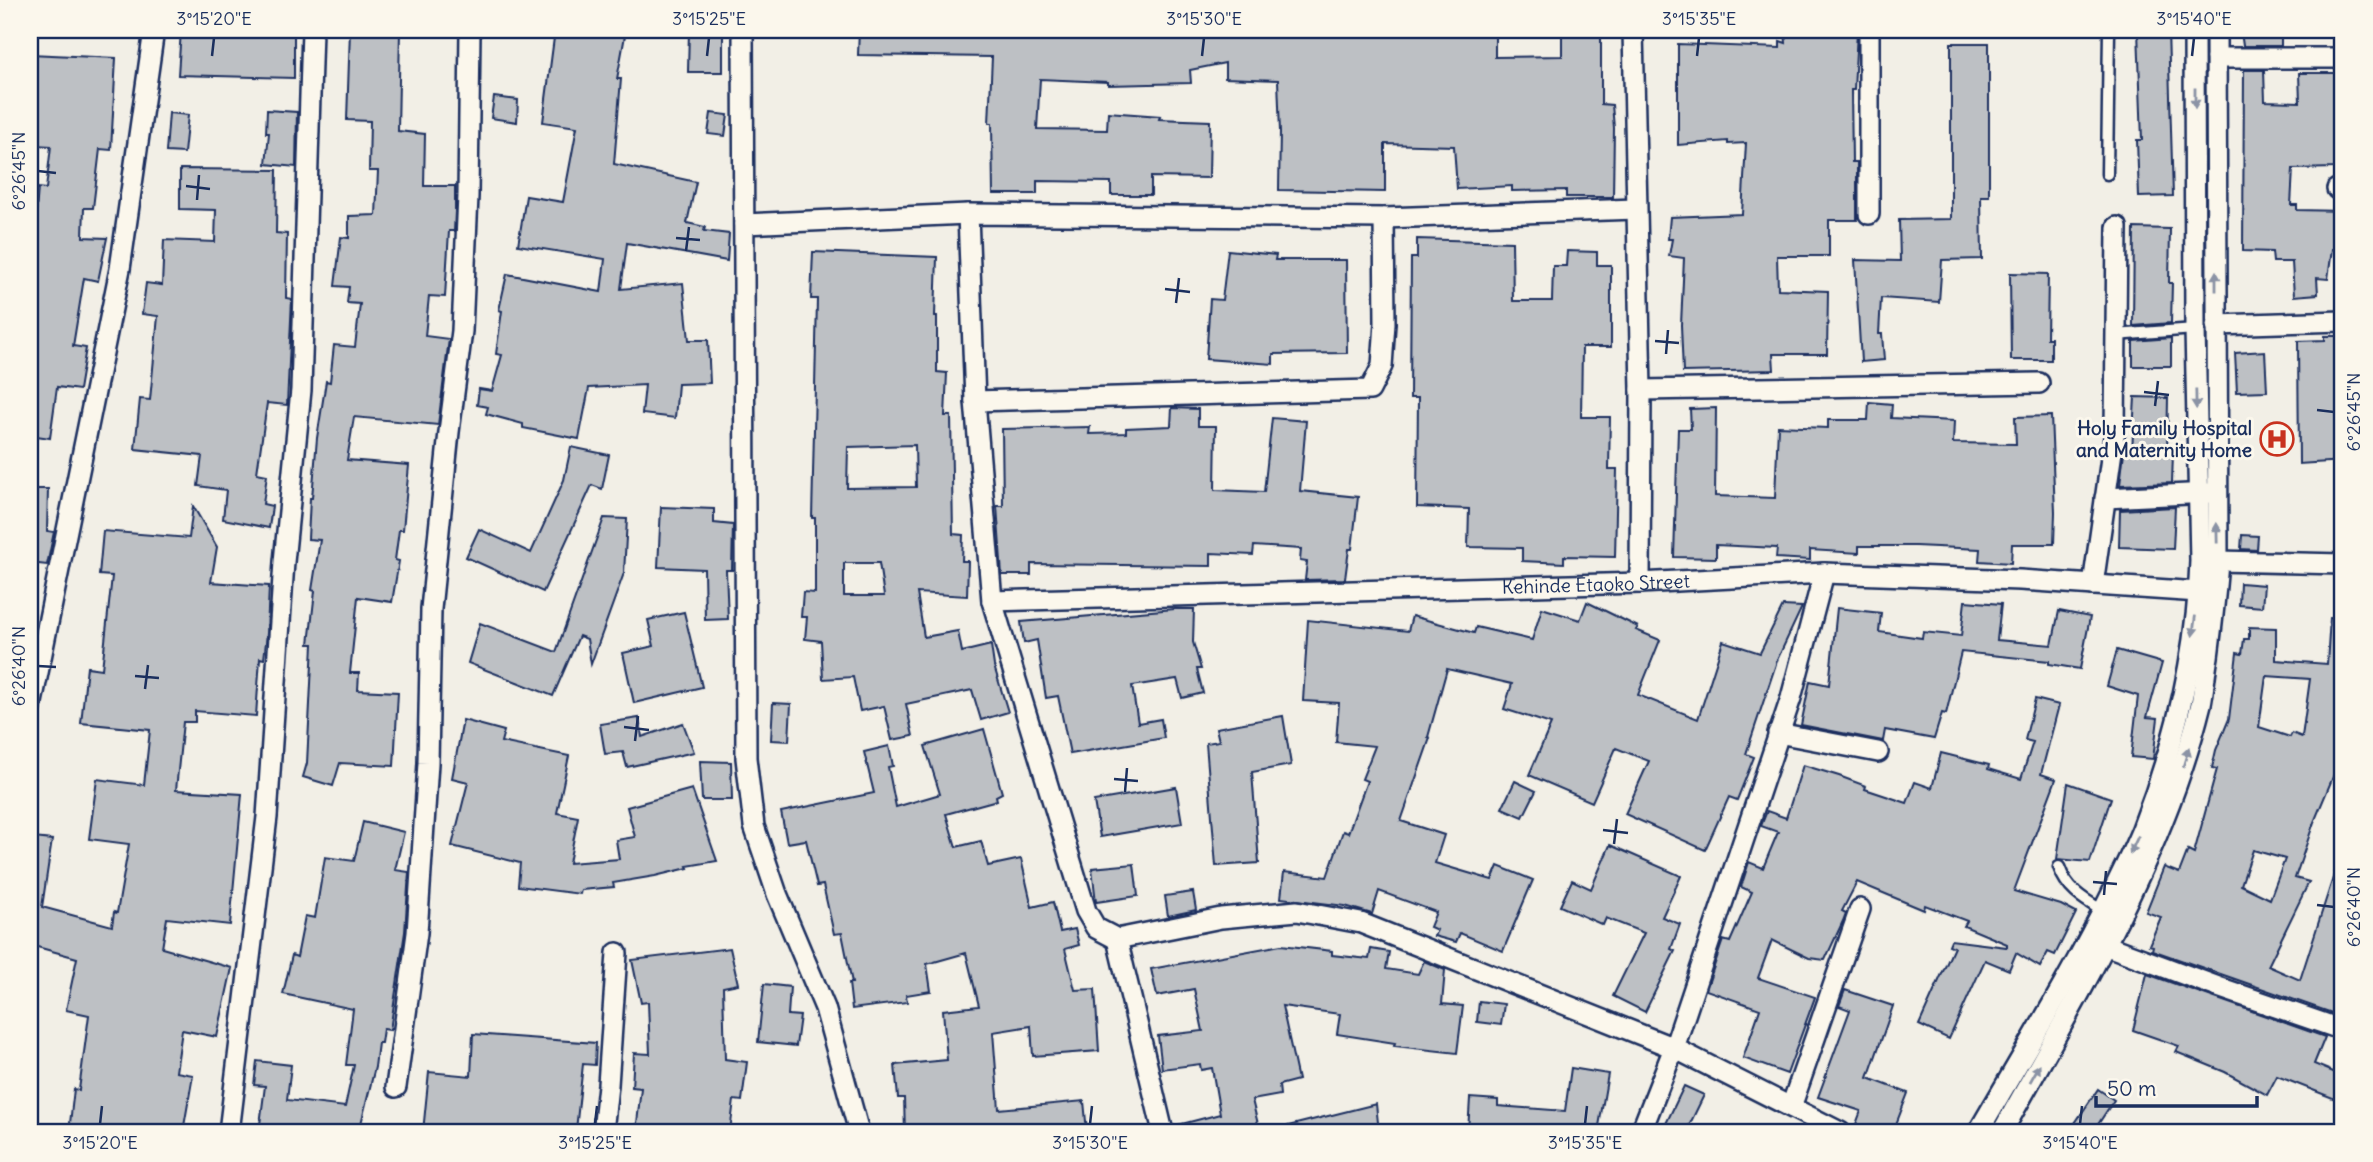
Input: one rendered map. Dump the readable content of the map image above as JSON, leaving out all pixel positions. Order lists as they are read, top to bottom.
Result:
{
  "streets": {
    "street": ["Kehinde Etaoko Street"]
  },
  "places": {
    "hospital": ["Holy Family Hospital and Maternity Home"]
  },
  "scale_bar": "50 m",
  "coordinates": [
    "3°15'20\"E",
    "3°15'25\"E",
    "3°15'30\"E",
    "3°15'35\"E",
    "3°15'40\"E",
    "6°26'45\"N",
    "6°26'40\"N"
  ]
}
